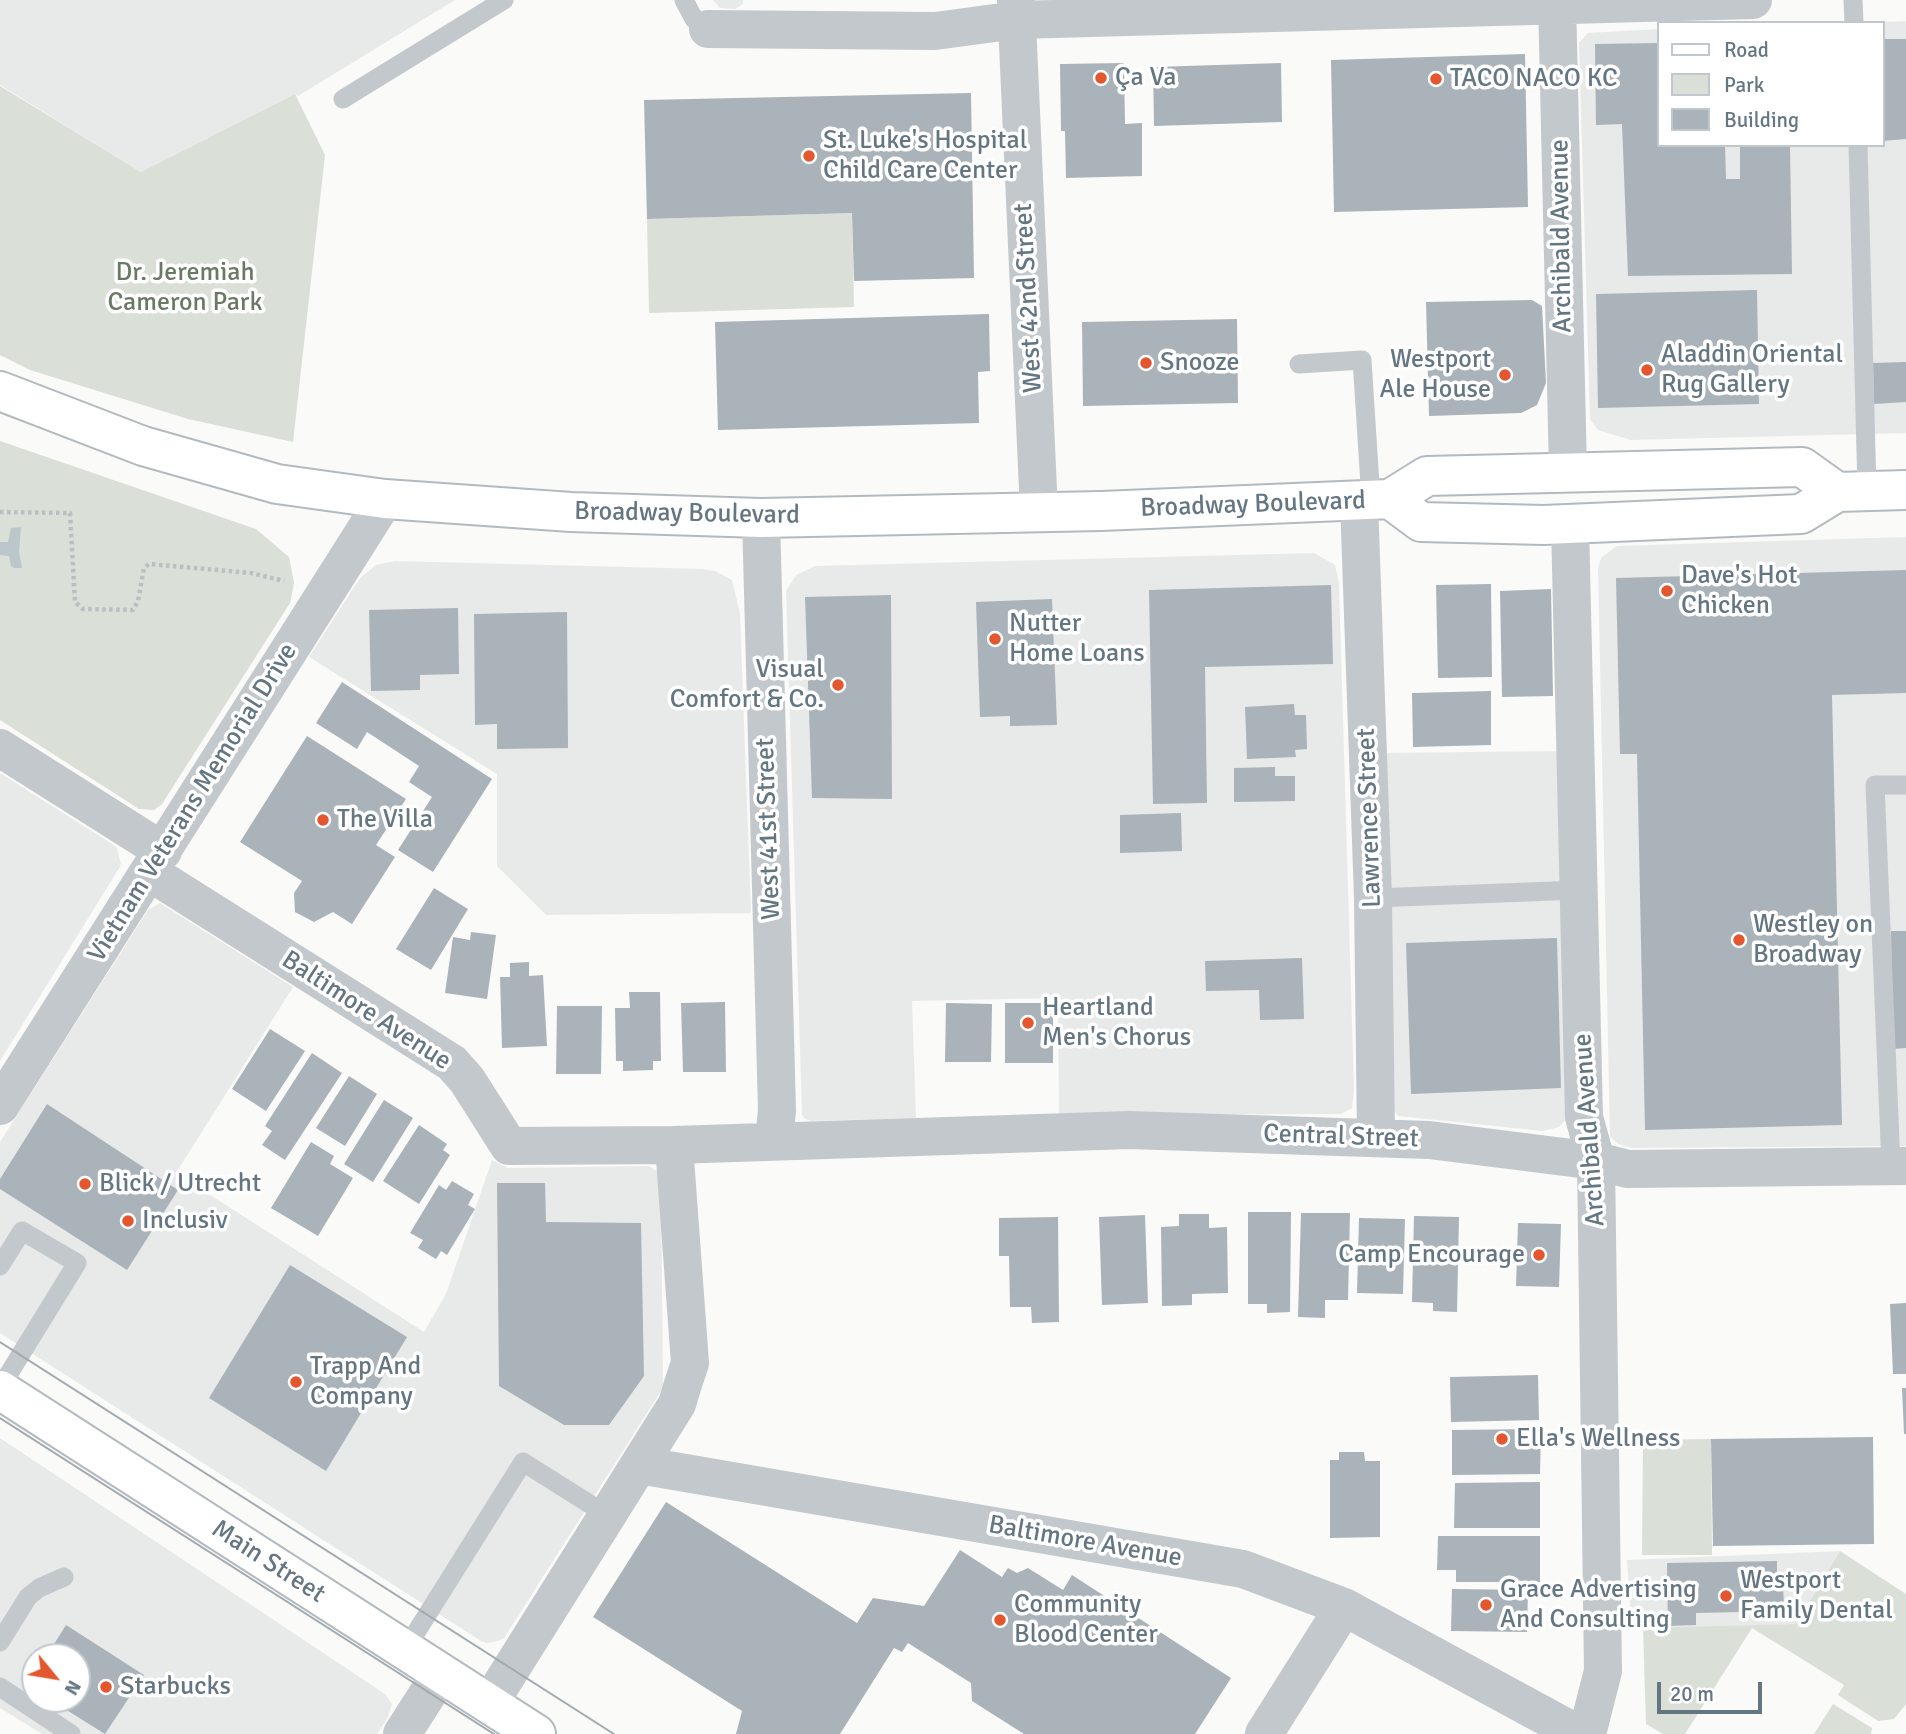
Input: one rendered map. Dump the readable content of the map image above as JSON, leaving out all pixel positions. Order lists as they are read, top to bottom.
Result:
{
  "streets": {
    "main road": ["Broadway Boulevard", "Main Street"],
    "street": [
      "Archibald Avenue",
      "West 42nd Street",
      "Vietnam Veterans Memorial Drive",
      "Lawrence Street",
      "West 41st Street",
      "Baltimore Avenue",
      "Central Street"
    ]
  },
  "crossings": [
    ["Archibald Avenue", "Broadway Boulevard"],
    ["Archibald Avenue", "Central Street"],
    ["West 42nd Street", "Broadway Boulevard"],
    ["Broadway Boulevard", "Vietnam Veterans Memorial Drive"],
    ["Broadway Boulevard", "Lawrence Street"],
    ["Broadway Boulevard", "West 41st Street"],
    ["Vietnam Veterans Memorial Drive", "Baltimore Avenue"],
    ["Lawrence Street", "Central Street"],
    ["West 41st Street", "Baltimore Avenue"],
    ["West 41st Street", "Central Street"],
    ["Baltimore Avenue", "Central Street"]
  ],
  "parks": ["Dr. Jeremiah Cameron Park"],
  "places": [
    "Ça Va",
    "TACO NACO KC",
    "St. Luke's Hospital Child Care Center",
    "Snooze",
    "Aladdin Oriental Rug Gallery",
    "Westport Ale House",
    "Dave's Hot Chicken",
    "Nutter Home Loans",
    "Visual Comfort & Co.",
    "The Villa",
    "Westley on Broadway",
    "Heartland Men's Chorus",
    "Blick / Utrecht",
    "Inclusiv",
    "Camp Encourage",
    "Trapp And Company",
    "Ella's Wellness",
    "Westport Family Dental",
    "Grace Advertising And Consulting",
    "Community Blood Center",
    "Starbucks"
  ],
  "legend": ["Road", "Park", "Building"],
  "scale_bar": "20 m",
  "north": "bottom right"
}
